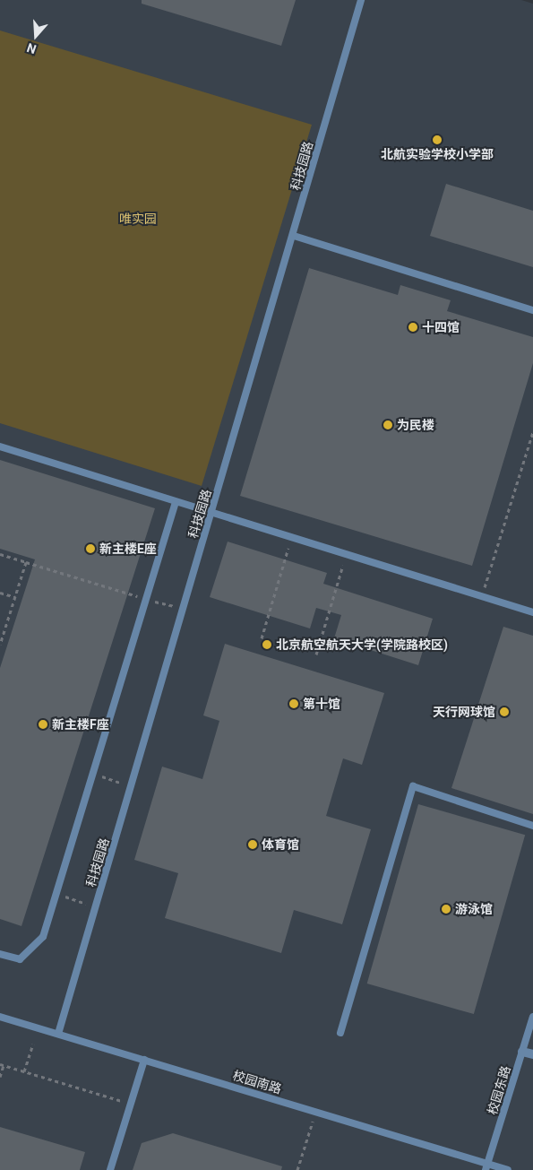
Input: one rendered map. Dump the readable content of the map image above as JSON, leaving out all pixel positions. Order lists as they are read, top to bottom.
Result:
{
  "streets": {
    "lane": ["科技园路", "校园南路", "校园东路"]
  },
  "crossings": [
    ["科技园路", "校园南路"],
    ["校园南路", "校园东路"]
  ],
  "parks": ["唯实园"],
  "places": [
    "北航实验学校小学部",
    "十四馆",
    "为民楼",
    "新主楼E座",
    "北京航空航天大学(学院路校区)",
    "第十馆",
    "天行网球馆",
    "新主楼F座",
    "体育馆",
    "游泳馆"
  ],
  "north": "bottom"
}
